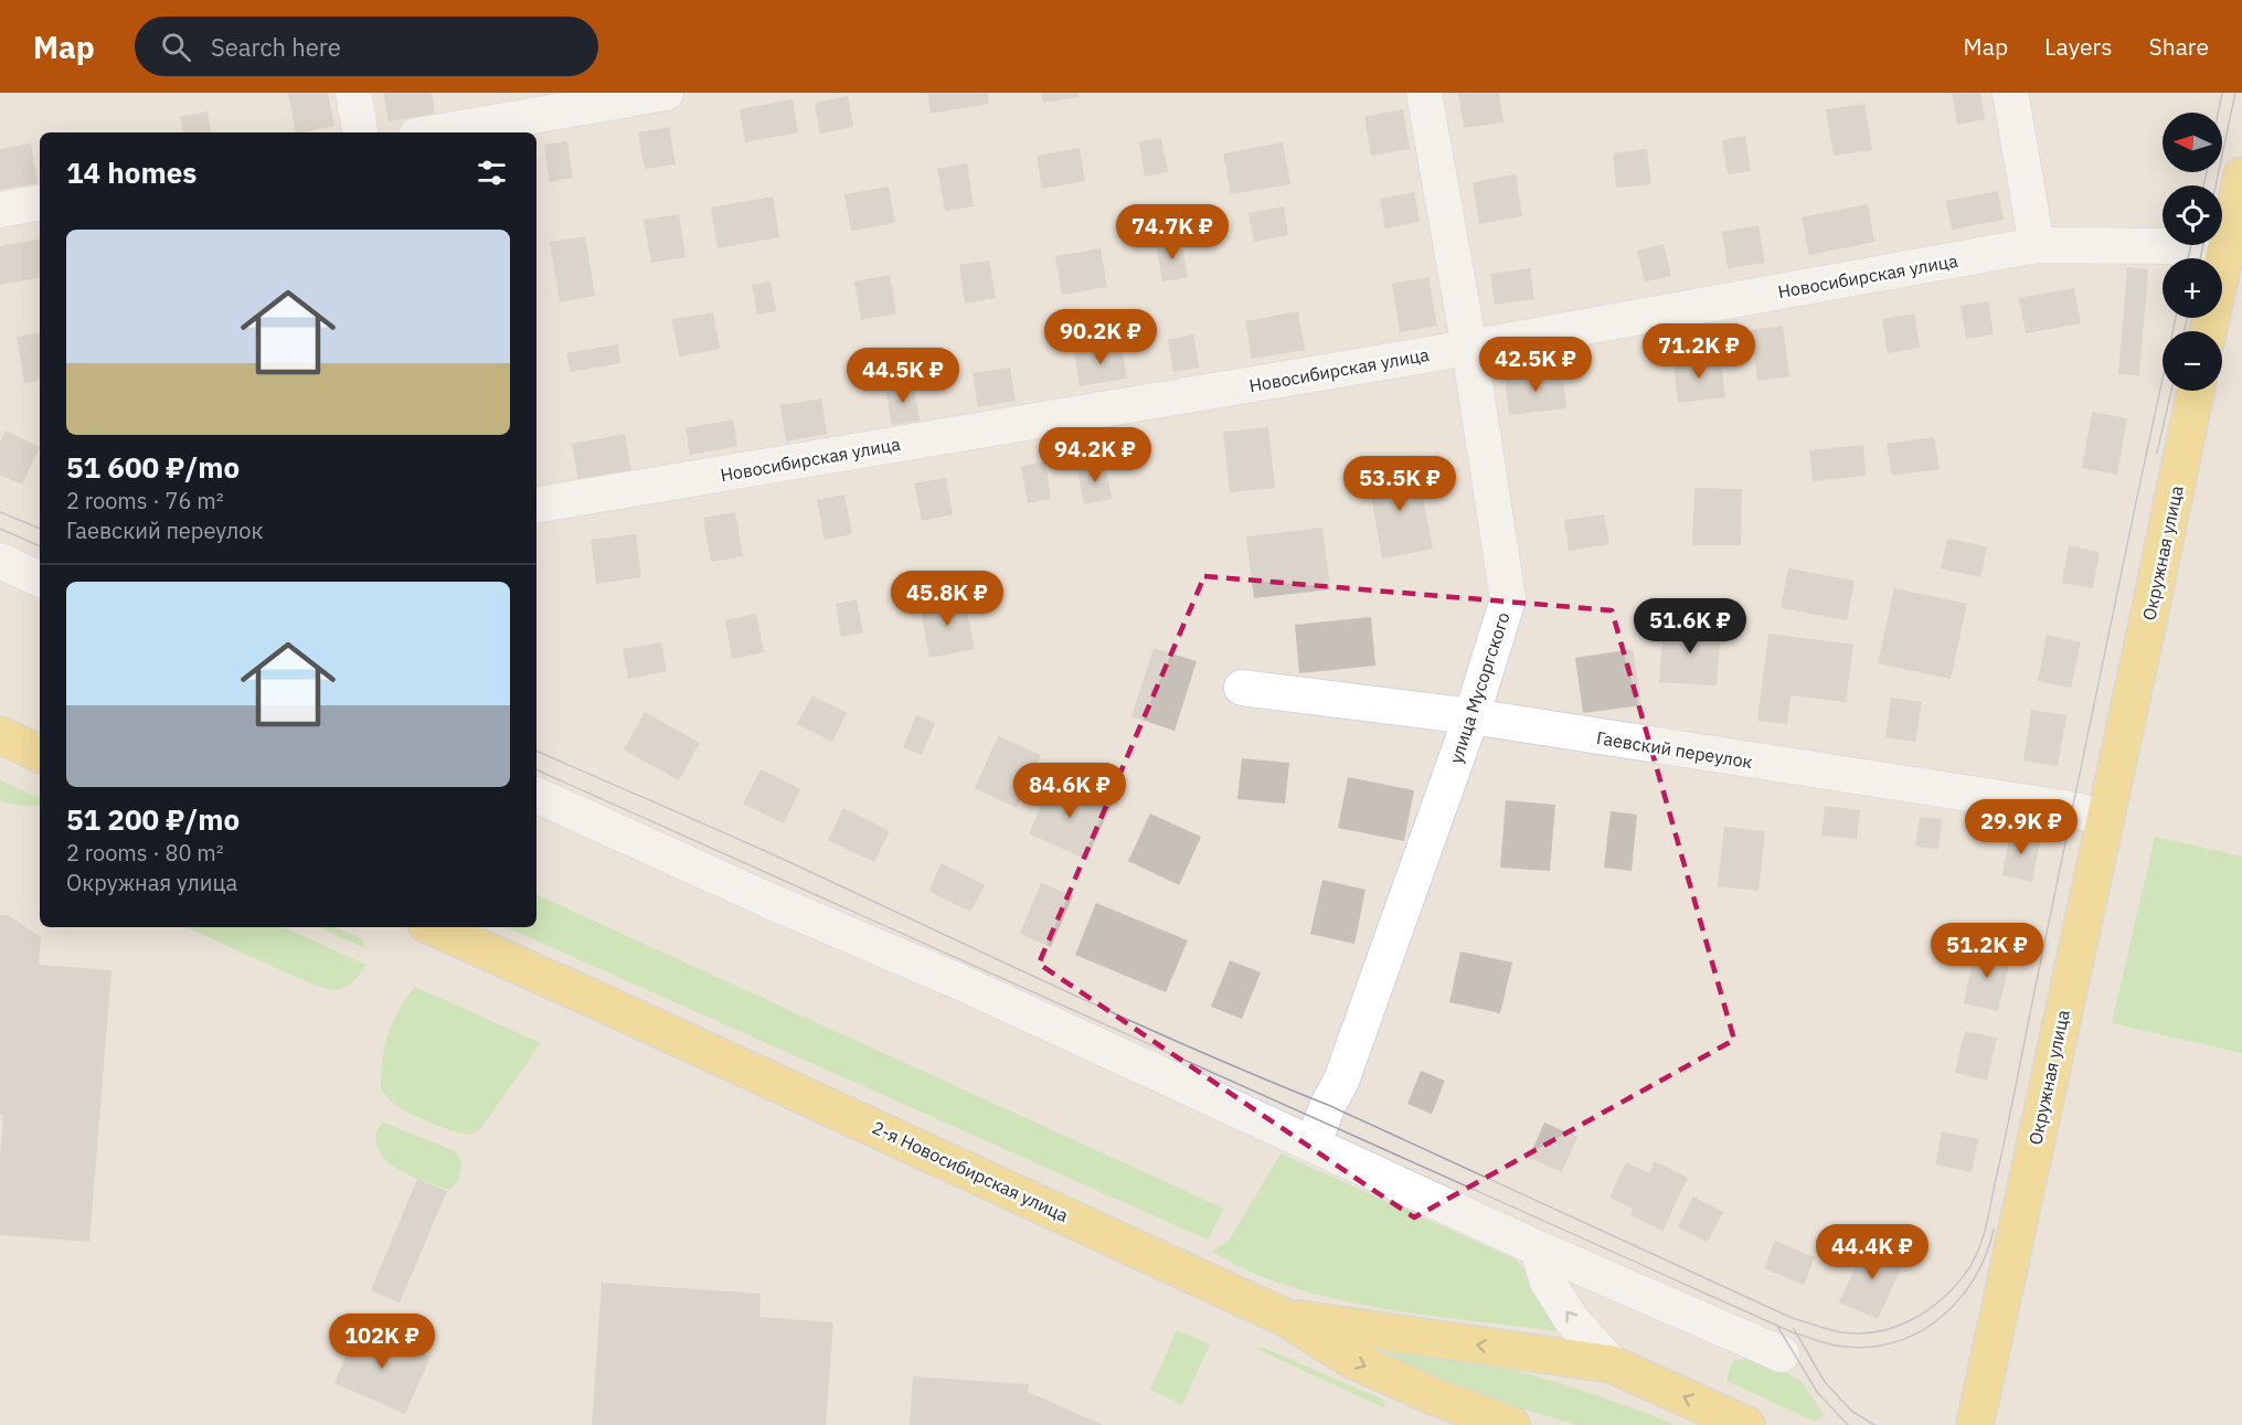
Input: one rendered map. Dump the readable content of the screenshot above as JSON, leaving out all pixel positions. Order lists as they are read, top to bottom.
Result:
{
  "streets": {
    "main road": ["Окружная улица", "2-я Новосибирская улица"],
    "street": ["Новосибирская улица", "улица Мусоргского", "Гаевский переулок"]
  },
  "crossings": [
    ["Новосибирская улица", "улица Мусоргского"],
    ["Окружная улица", "Гаевский переулок"],
    ["улица Мусоргского", "Гаевский переулок"]
  ],
  "north": "left",
  "page": {
    "header": "Map",
    "search": "Search here",
    "nav": ["Map", "Layers", "Share"],
    "map_buttons": ["+", "−"],
    "heading": "14 homes",
    "price": [
      "74.7K ₽",
      "90.2K ₽",
      "71.2K ₽",
      "42.5K ₽",
      "44.5K ₽",
      "94.2K ₽",
      "53.5K ₽",
      "45.8K ₽",
      "51.6K ₽",
      "84.6K ₽",
      "29.9K ₽",
      "51.2K ₽",
      "44.4K ₽",
      "102K ₽"
    ],
    "list": [
      {
        "name": "51 600 ₽/mo",
        "note": "2 rooms · 76 m² · Гаевский переулок"
      },
      {
        "name": "51 200 ₽/mo",
        "note": "2 rooms · 80 m² · Окружная улица"
      }
    ]
  }
}
